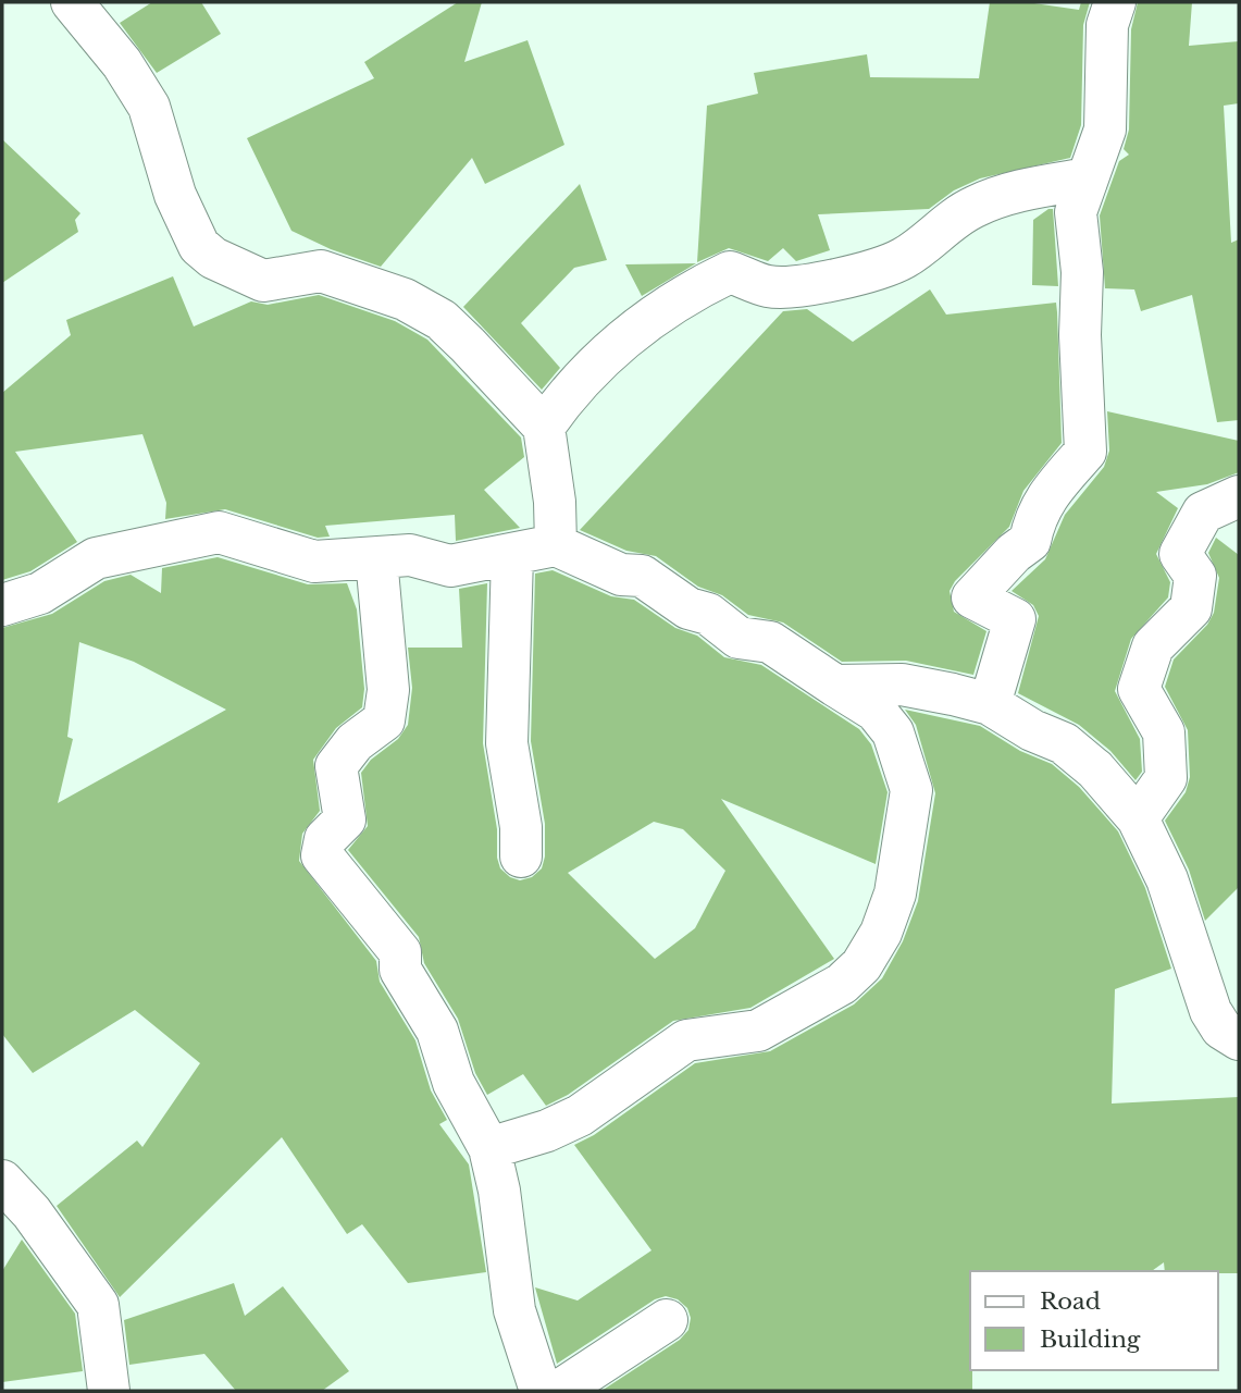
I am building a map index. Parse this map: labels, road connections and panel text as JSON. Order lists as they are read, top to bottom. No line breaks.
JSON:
{"legend":["Road","Building"]}
